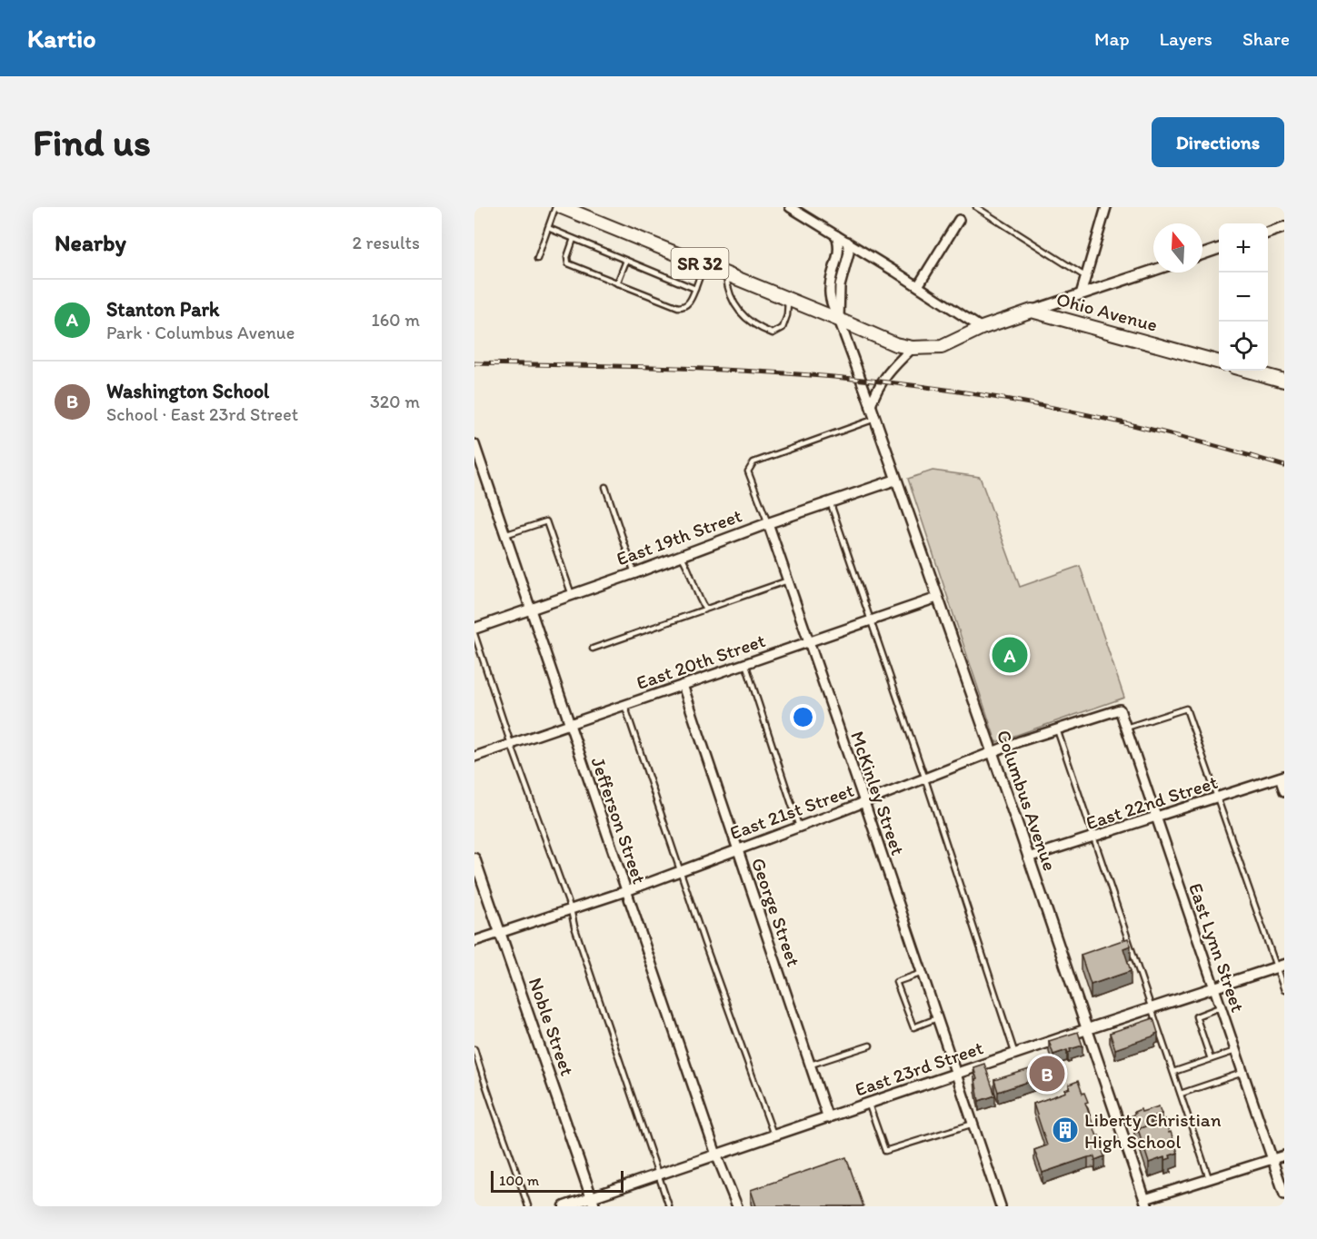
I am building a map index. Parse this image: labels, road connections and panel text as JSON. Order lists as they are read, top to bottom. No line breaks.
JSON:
{"streets":{"main road":["SR 32","Ohio Avenue"],"street":["East 19th Street","East 20th Street","McKinley Street","Columbus Avenue","East 22nd Street","East 21st Street","Jefferson Street","George Street","East Lynn Street","Noble Street","East 23rd Street"]},"crossings":[["SR 32","Ohio Avenue"],["SR 32","Columbus Avenue"],["East 19th Street","McKinley Street"],["East 19th Street","Columbus Avenue"],["East 19th Street","Jefferson Street"],["East 20th Street","McKinley Street"],["East 20th Street","Columbus Avenue"],["East 20th Street","Jefferson Street"],["East 20th Street","George Street"],["McKinley Street","East 21st Street"],["McKinley Street","East 23rd Street"],["Columbus Avenue","East 22nd Street"],["Columbus Avenue","East 21st Street"],["Columbus Avenue","East 23rd Street"],["East 22nd Street","East Lynn Street"],["East 21st Street","Jefferson Street"],["East 21st Street","George Street"],["East 21st Street","East Lynn Street"],["East 21st Street","Noble Street"],["Jefferson Street","East 23rd Street"],["George Street","East 23rd Street"],["East Lynn Street","East 23rd Street"],["Noble Street","East 23rd Street"]],"places":{"building":["Liberty Christian High School"]},"scale_bar":"100 m","north":"top","page":{"header":"Kartio","nav":["Map","Layers","Share"],"buttons":"Directions","title":"Find us","heading":["Nearby","2 results"],"map_buttons":["+","−"],"list":[{"mark":"A","name":"Stanton Park","note":"Park · Columbus Avenue","value":"160 m"},{"mark":"B","name":"Washington School","note":"School · East 23rd Street","value":"320 m"}],"pins":["A","B"],"scale":"100 m"}}
